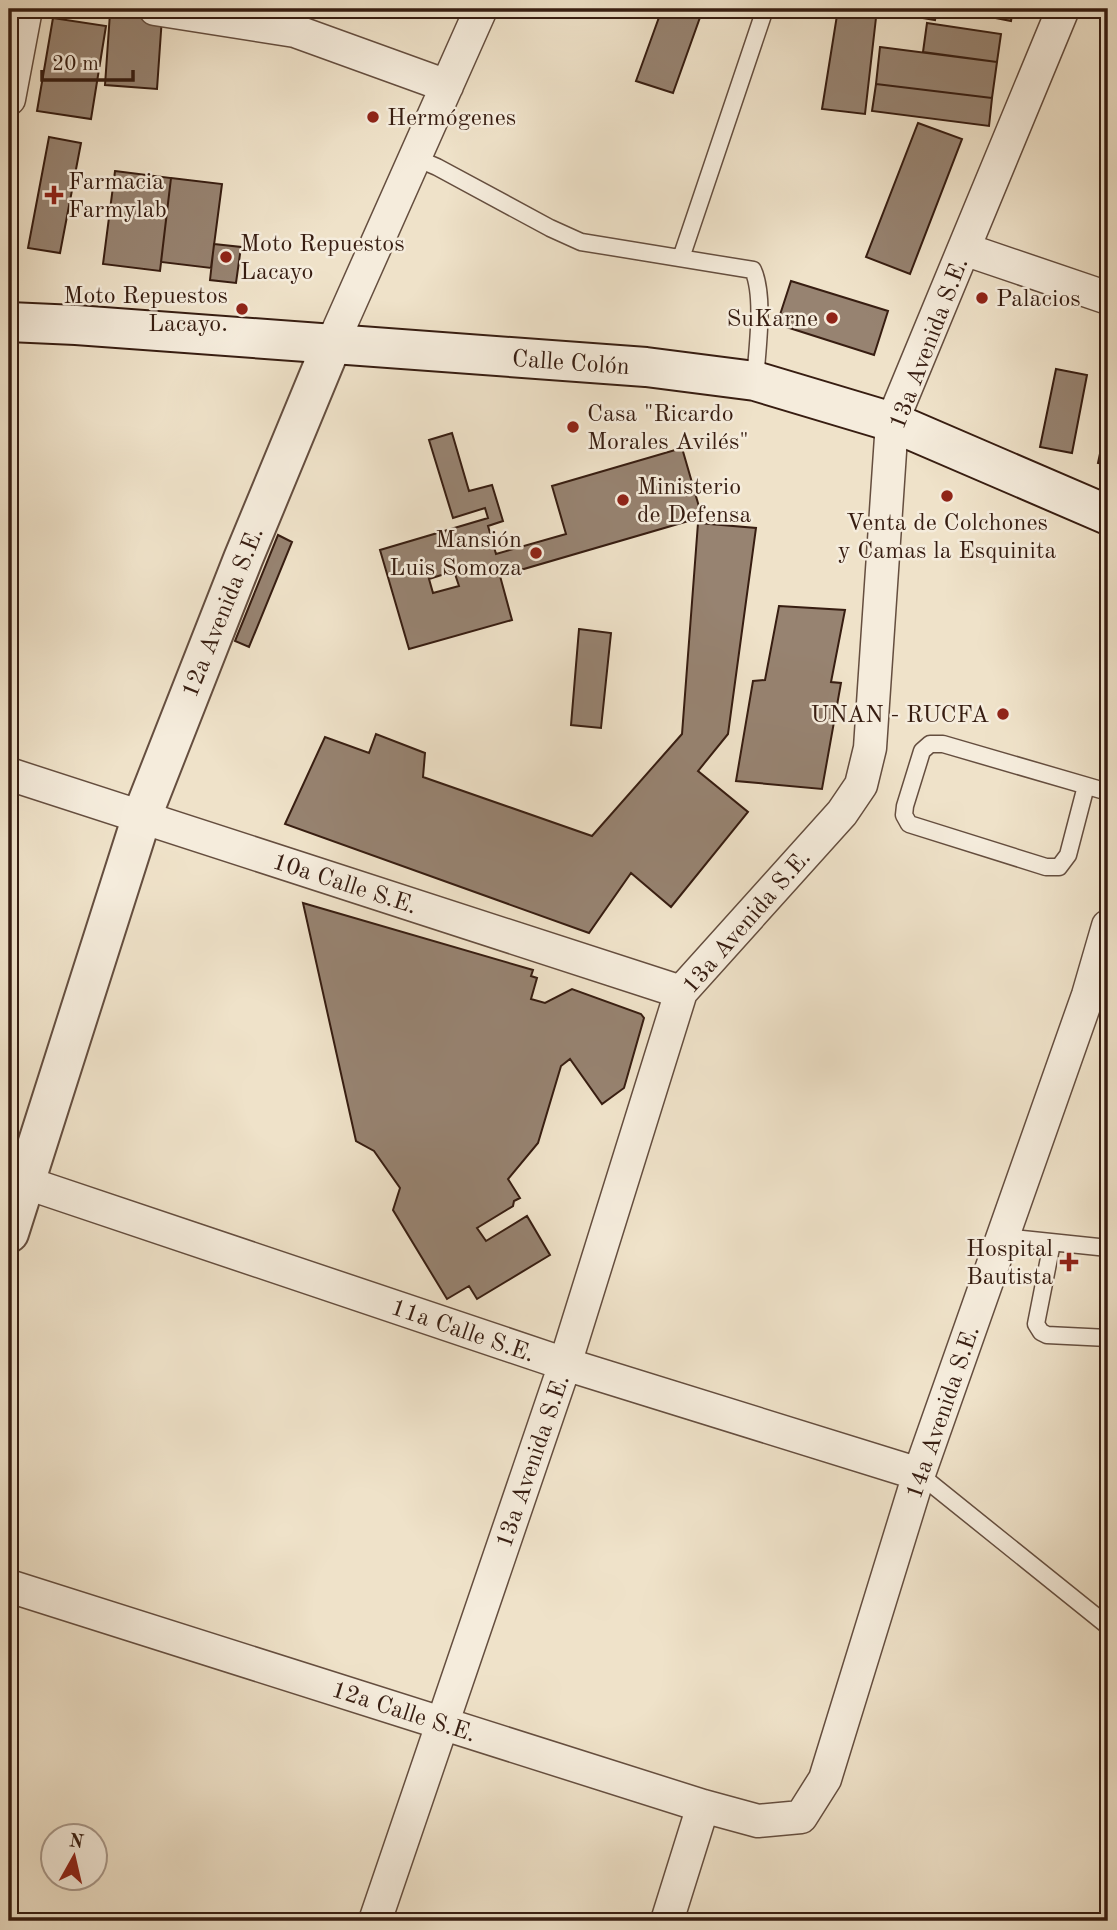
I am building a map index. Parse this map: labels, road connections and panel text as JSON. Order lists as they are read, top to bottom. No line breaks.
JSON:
{"streets":{"main road":["Calle Colón","12a Avenida S.E."],"street":["13a Avenida S.E.","10a Calle S.E.","11a Calle S.E.","14a Avenida S.E.","12a Calle S.E."]},"crossings":[["13a Avenida S.E.","Calle Colón"],["13a Avenida S.E.","10a Calle S.E."],["13a Avenida S.E.","11a Calle S.E."],["13a Avenida S.E.","12a Calle S.E."],["Calle Colón","12a Avenida S.E."],["12a Avenida S.E.","10a Calle S.E."],["12a Avenida S.E.","11a Calle S.E."],["11a Calle S.E.","14a Avenida S.E."],["14a Avenida S.E.","12a Calle S.E."]],"places":{"other":["Hermógenes","Moto Repuestos Lacayo","Palacios","Moto Repuestos Lacayo.","SuKarne","Casa \"Ricardo Morales Avilés\"","Venta de Colchones y Camas la Esquinita","Ministerio de Defensa","Mansión Luis Somoza","UNAN - RUCFA"],"health":["Farmacia Farmylab","Hospital Bautista"]},"scale_bar":"20 m","north":"top"}
